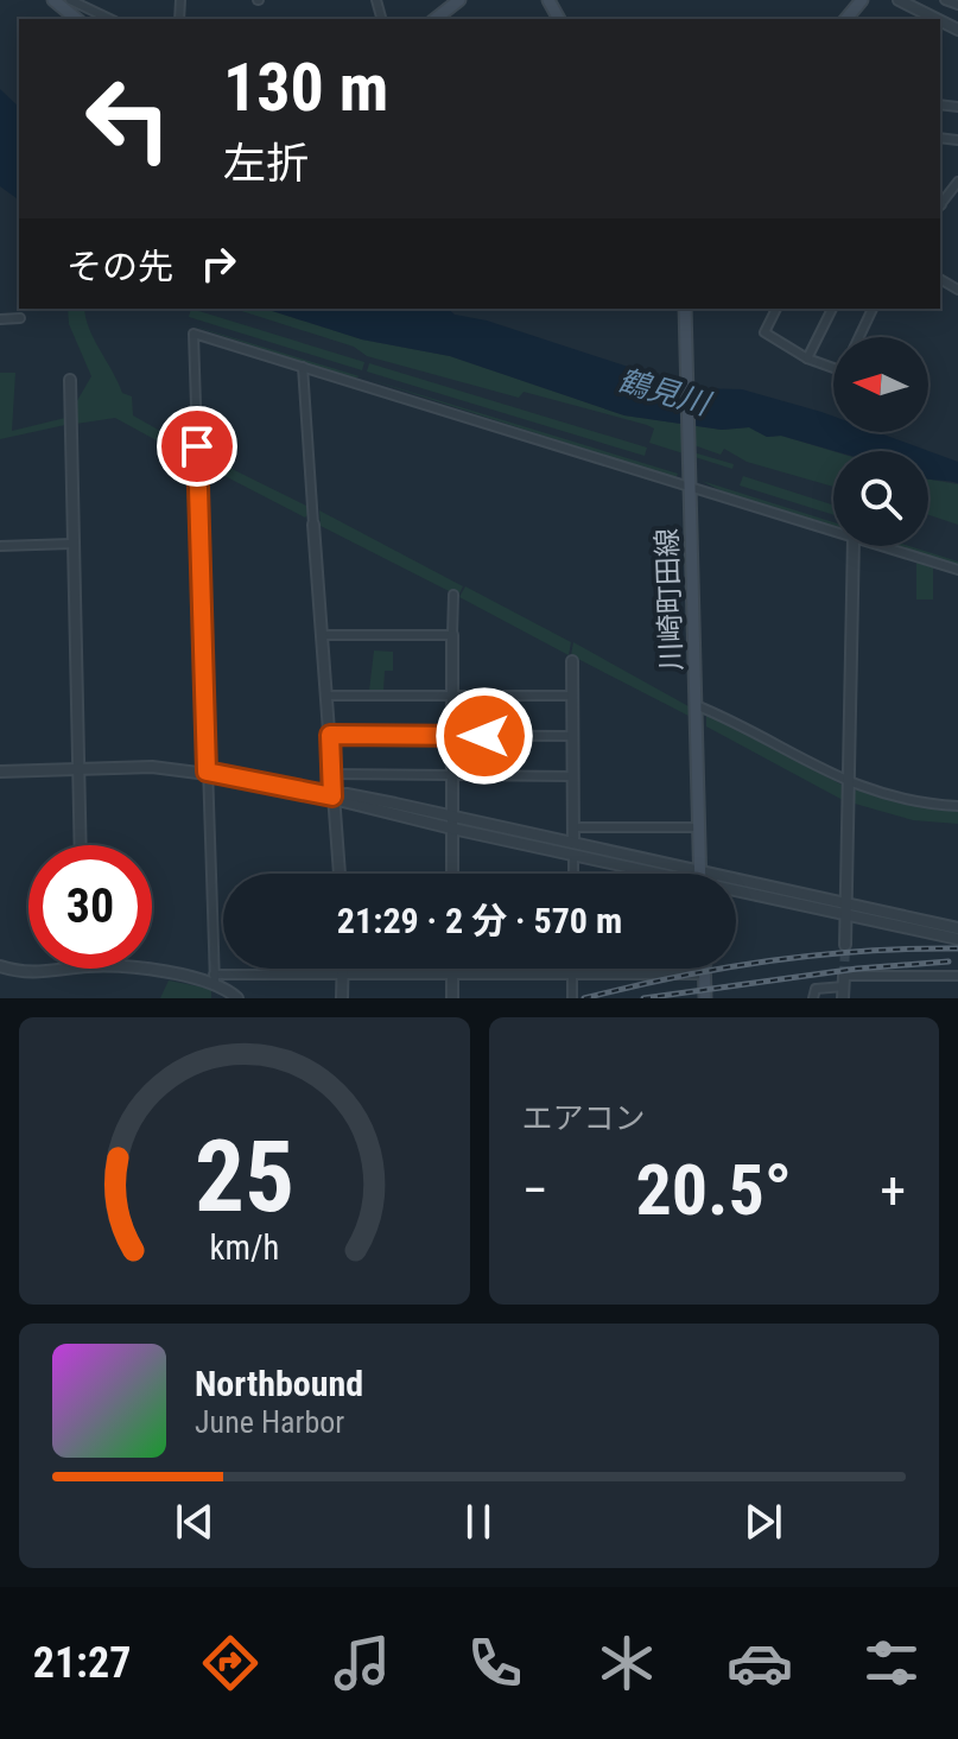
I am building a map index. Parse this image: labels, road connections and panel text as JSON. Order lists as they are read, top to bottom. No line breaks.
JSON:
{"streets":{"main road":["川崎町田線"]},"water":["鶴見川"],"north":"left","page":{"turn":["130 m","左折"],"then":"その先","limit":"30","trip":"21:29 · 2 分 · 570 m","tile":"エアコン","heat":["−","20.5°","+"],"song":["Northbound","June Harbor"],"tabs":"21:27","gauge":["25","km/h"]}}
